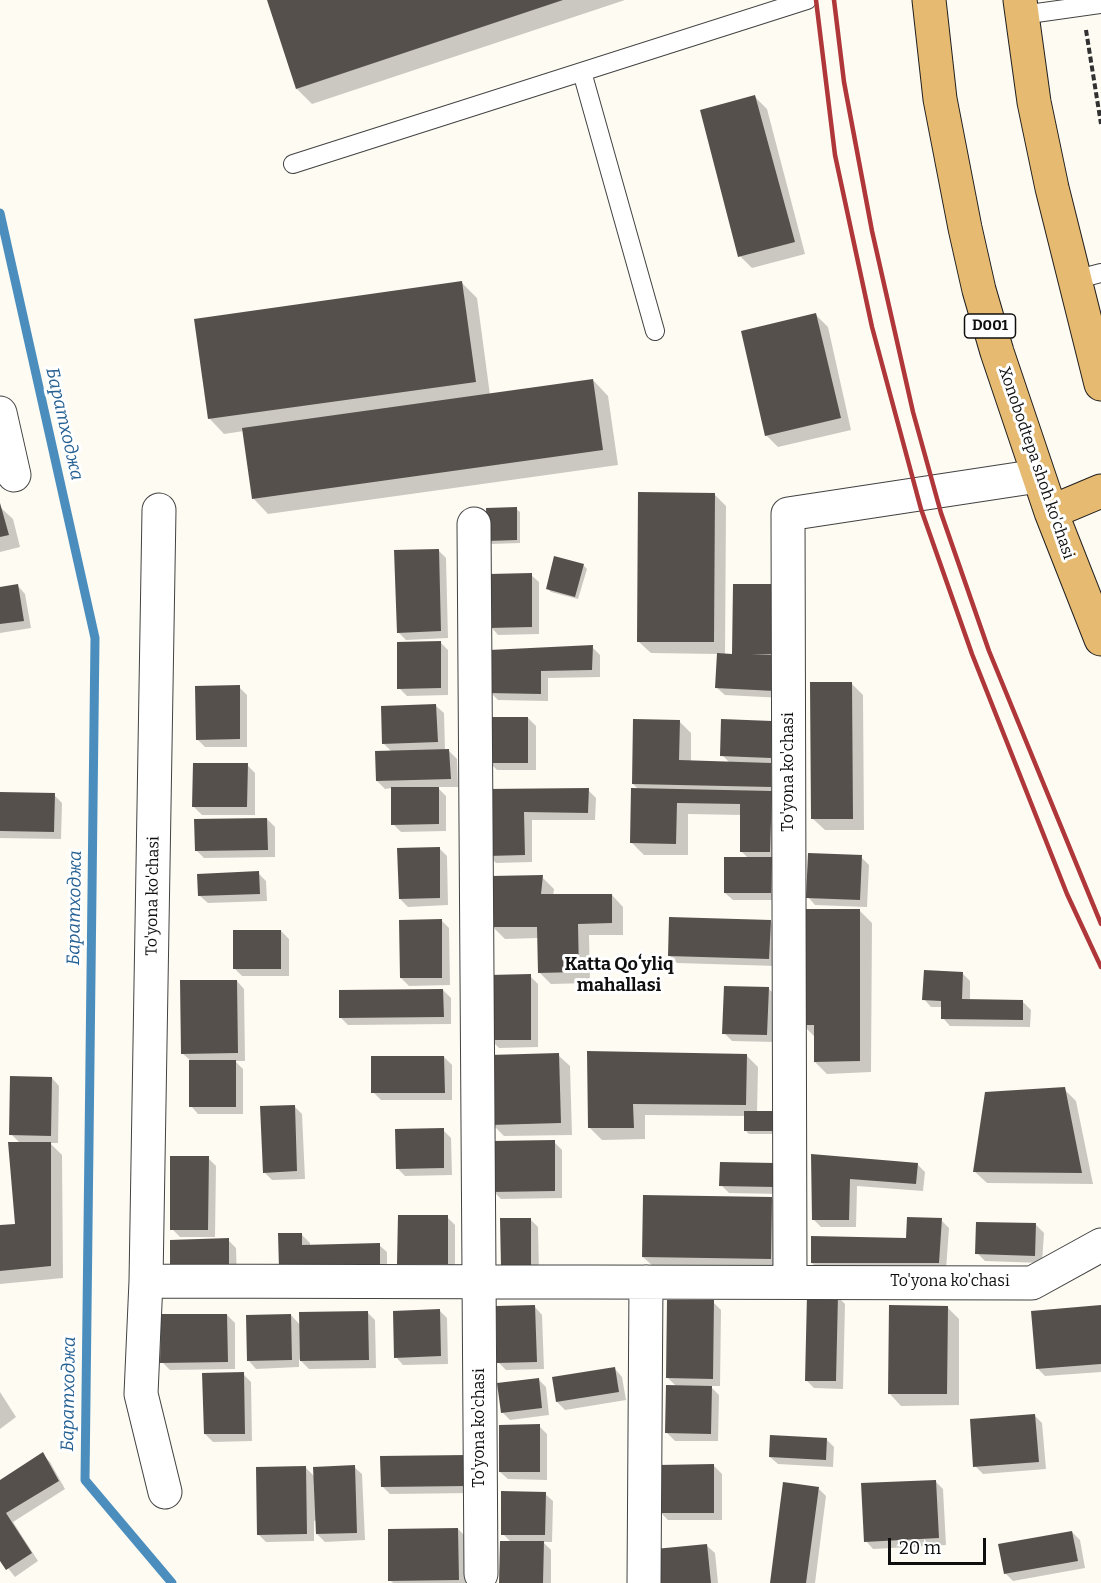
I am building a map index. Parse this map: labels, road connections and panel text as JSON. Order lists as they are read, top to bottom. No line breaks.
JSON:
{"streets":{"highway":["D001","Xonobodtepa shoh ko'chasi"],"street":["To'yona ko'chasi"]},"crossings":[["Xonobodtepa shoh ko'chasi","To'yona ko'chasi"]],"districts":["Katta Qoʻyliq mahallasi"],"water":["Баратходжа"],"scale_bar":"20 m"}
